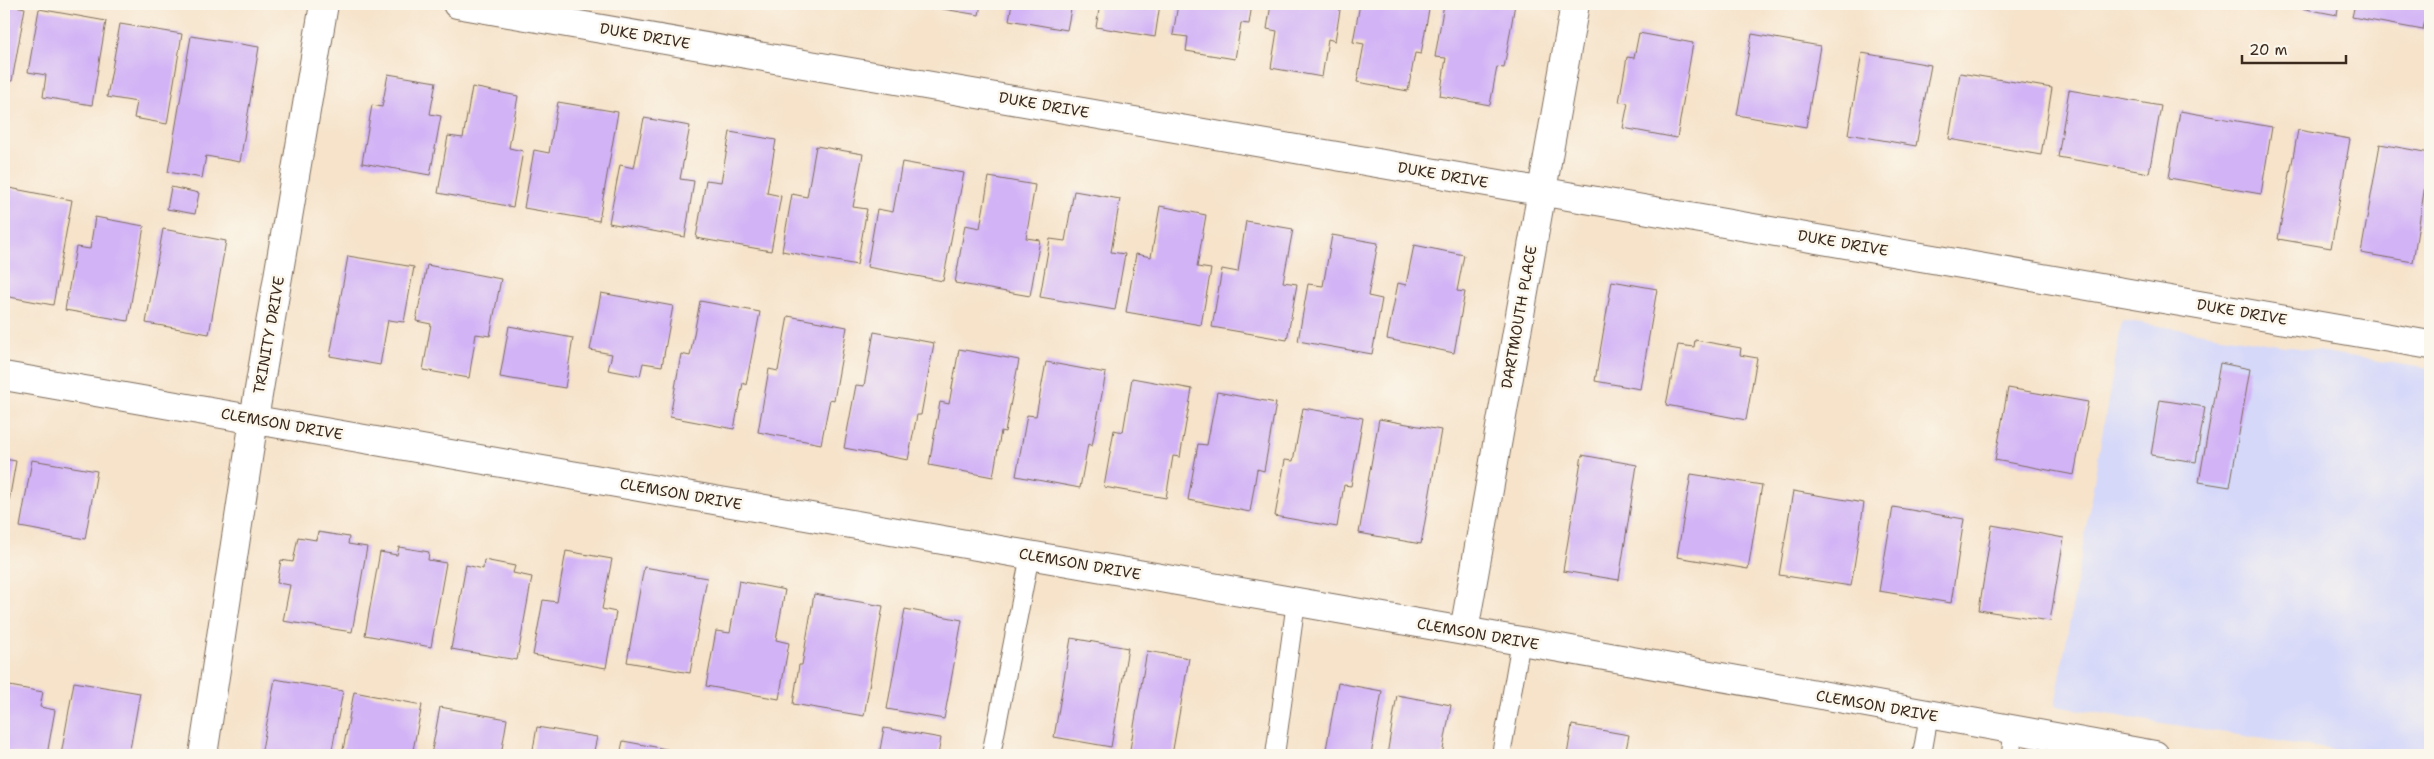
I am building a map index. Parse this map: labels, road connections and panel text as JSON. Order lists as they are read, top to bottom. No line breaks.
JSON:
{"streets":{"street":["DUKE DRIVE","DARTMOUTH PLACE","TRINITY DRIVE","CLEMSON DRIVE"]},"crossings":[["DUKE DRIVE","DARTMOUTH PLACE"],["DARTMOUTH PLACE","CLEMSON DRIVE"],["TRINITY DRIVE","CLEMSON DRIVE"]],"scale_bar":"20 m"}
